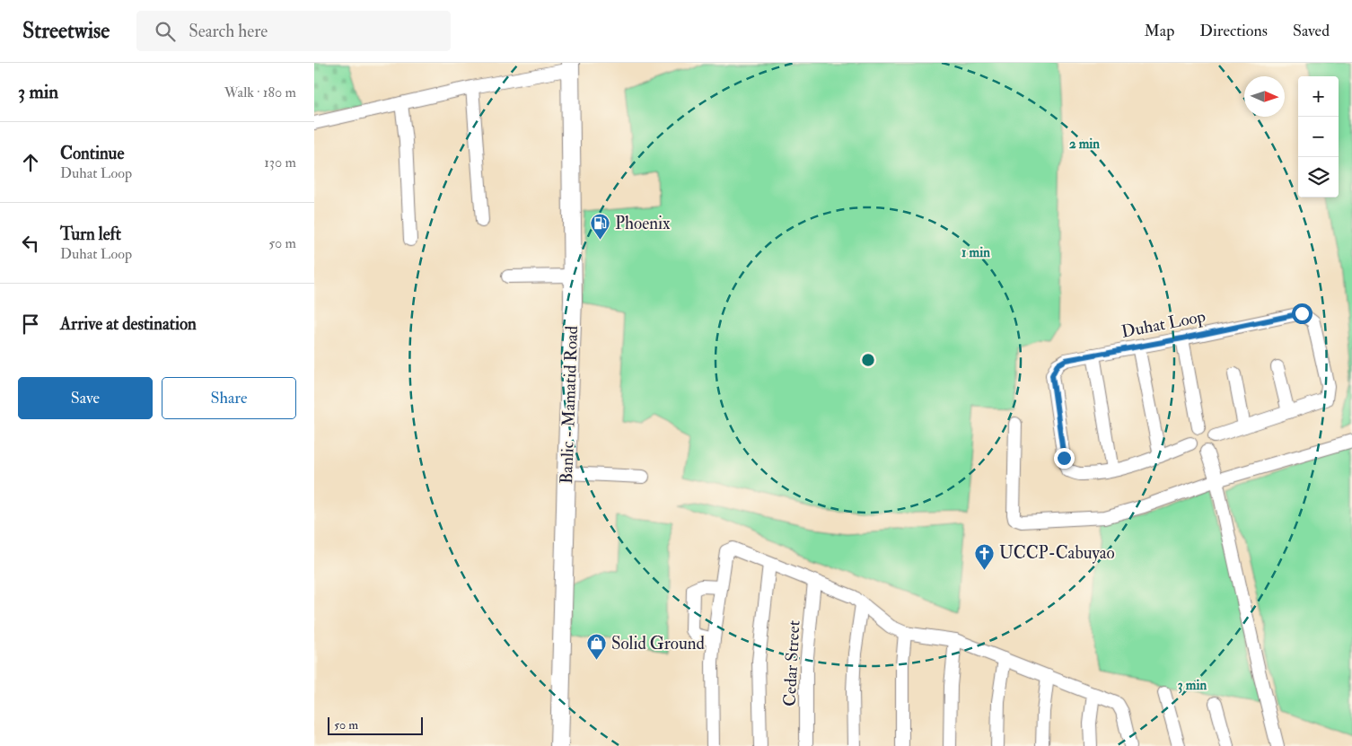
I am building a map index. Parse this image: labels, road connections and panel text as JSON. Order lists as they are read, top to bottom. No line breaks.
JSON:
{"streets":{"main road":["Banlic - Mamatid Road"],"street":["Duhat Loop","Cedar Street"]},"places":{"fuel station":["Phoenix"],"church":["UCCP-Cabuyao"],"shop":["Solid Ground"]},"scale_bar":"50 m","north":"right","page":{"header":"Streetwise","search":"Search here","nav":["Map","Directions","Saved"],"heading":["3 min","Walk · 180 m"],"map_buttons":["+","−"],"list":[["Continue","Duhat Loop","130 m"],["Turn left","Duhat Loop","50 m"],"Arrive at destination"],"buttons":["Save","Share"],"scale":"50 m"},"rings":["2 min","1 min","3 min"]}
